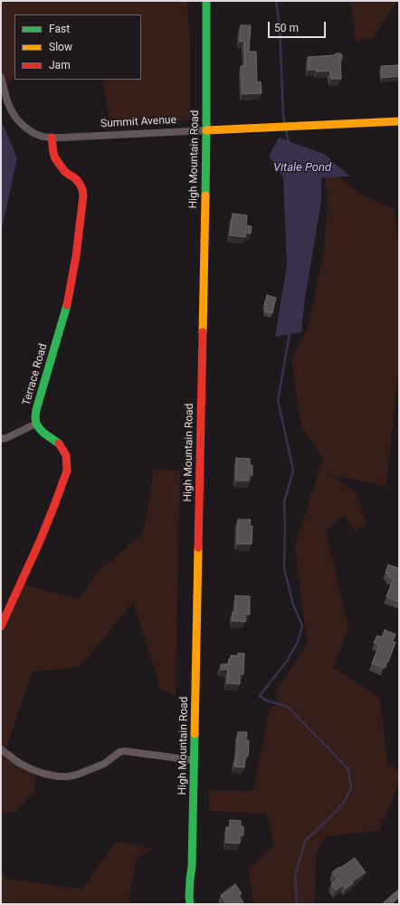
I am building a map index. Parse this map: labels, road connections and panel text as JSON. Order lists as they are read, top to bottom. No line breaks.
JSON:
{"streets":{"main road":["Summit Avenue","High Mountain Road","Terrace Road"]},"crossings":[["Summit Avenue","High Mountain Road"],["Summit Avenue","Terrace Road"]],"water":["Vitale Pond"],"legend":["Fast","Slow","Jam"],"scale_bar":"50 m"}
